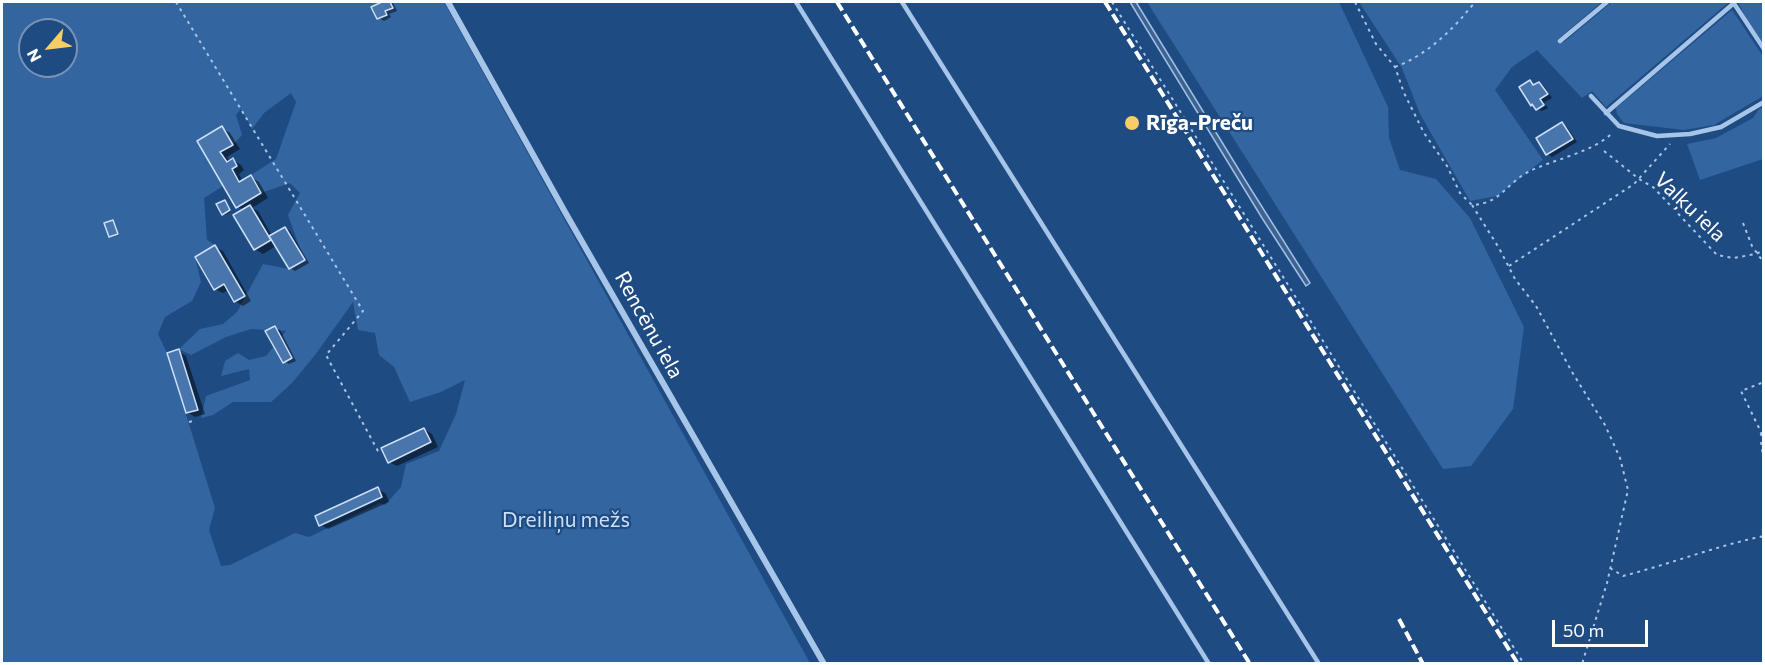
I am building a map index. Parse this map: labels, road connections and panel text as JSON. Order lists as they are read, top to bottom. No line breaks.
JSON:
{"streets":{"street":["Rencēnu iela"],"path":["Valķu iela"]},"parks":["Dreiliņu mežs"],"places":["Rīga-Preču"],"scale_bar":"50 m","north":"bottom left"}
